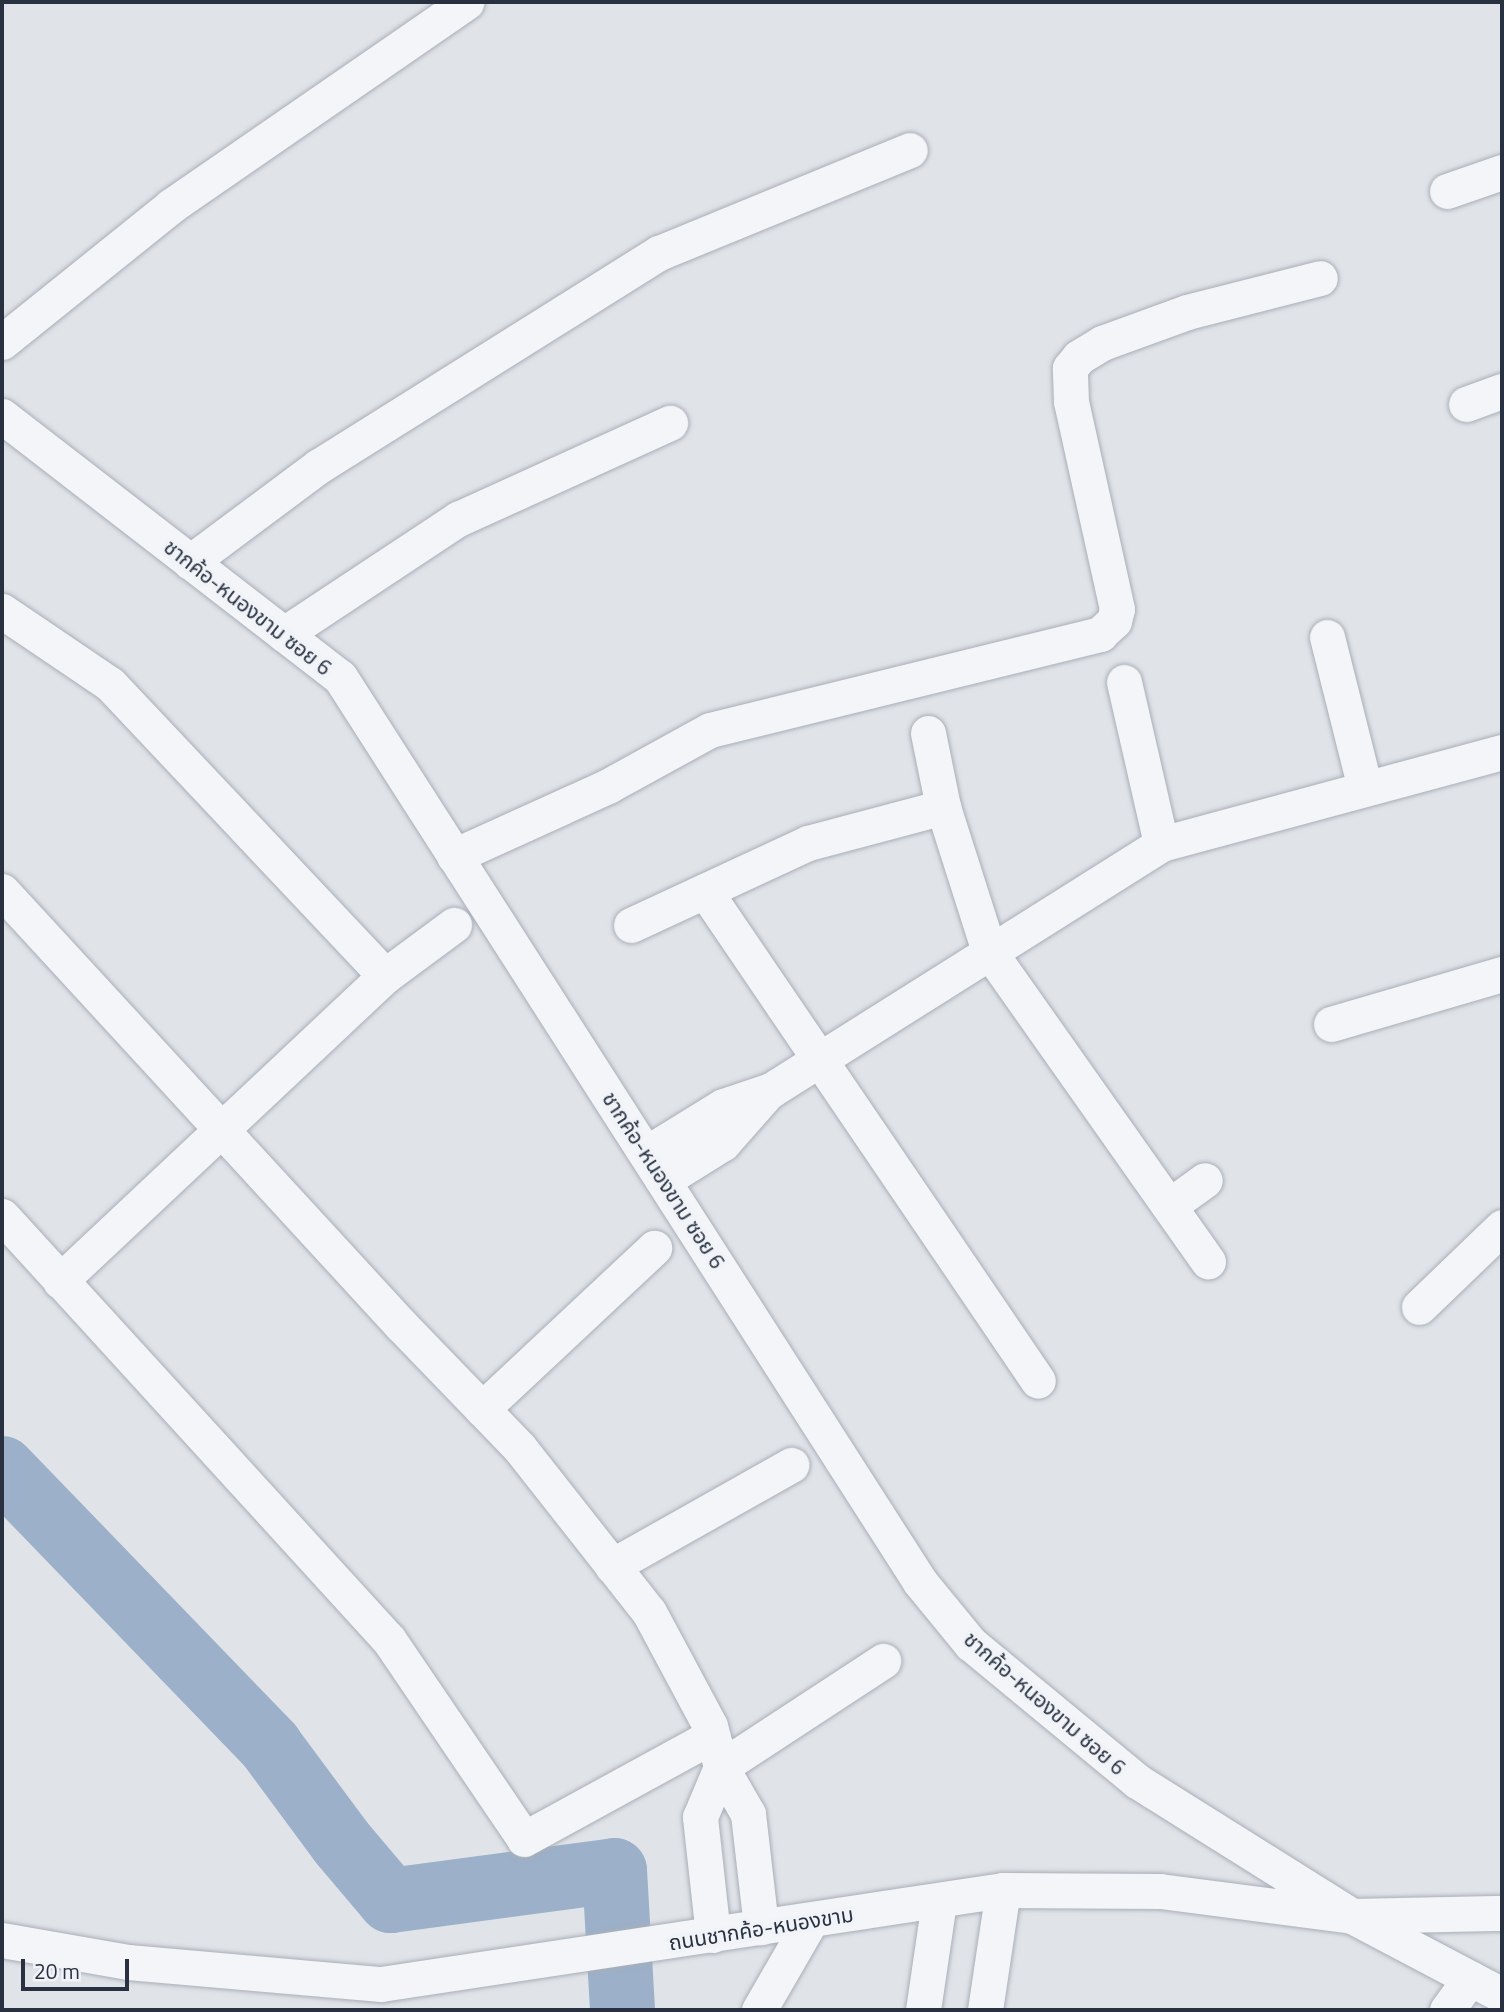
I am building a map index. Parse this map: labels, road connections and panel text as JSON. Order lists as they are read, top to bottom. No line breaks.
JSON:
{"streets":{"street":["ชากค้อ-หนองขาม ซอย 6","ถนนชากค้อ-หนองขาม"]},"crossings":[["ชากค้อ-หนองขาม ซอย 6","ถนนชากค้อ-หนองขาม"]],"scale_bar":"20 m"}
